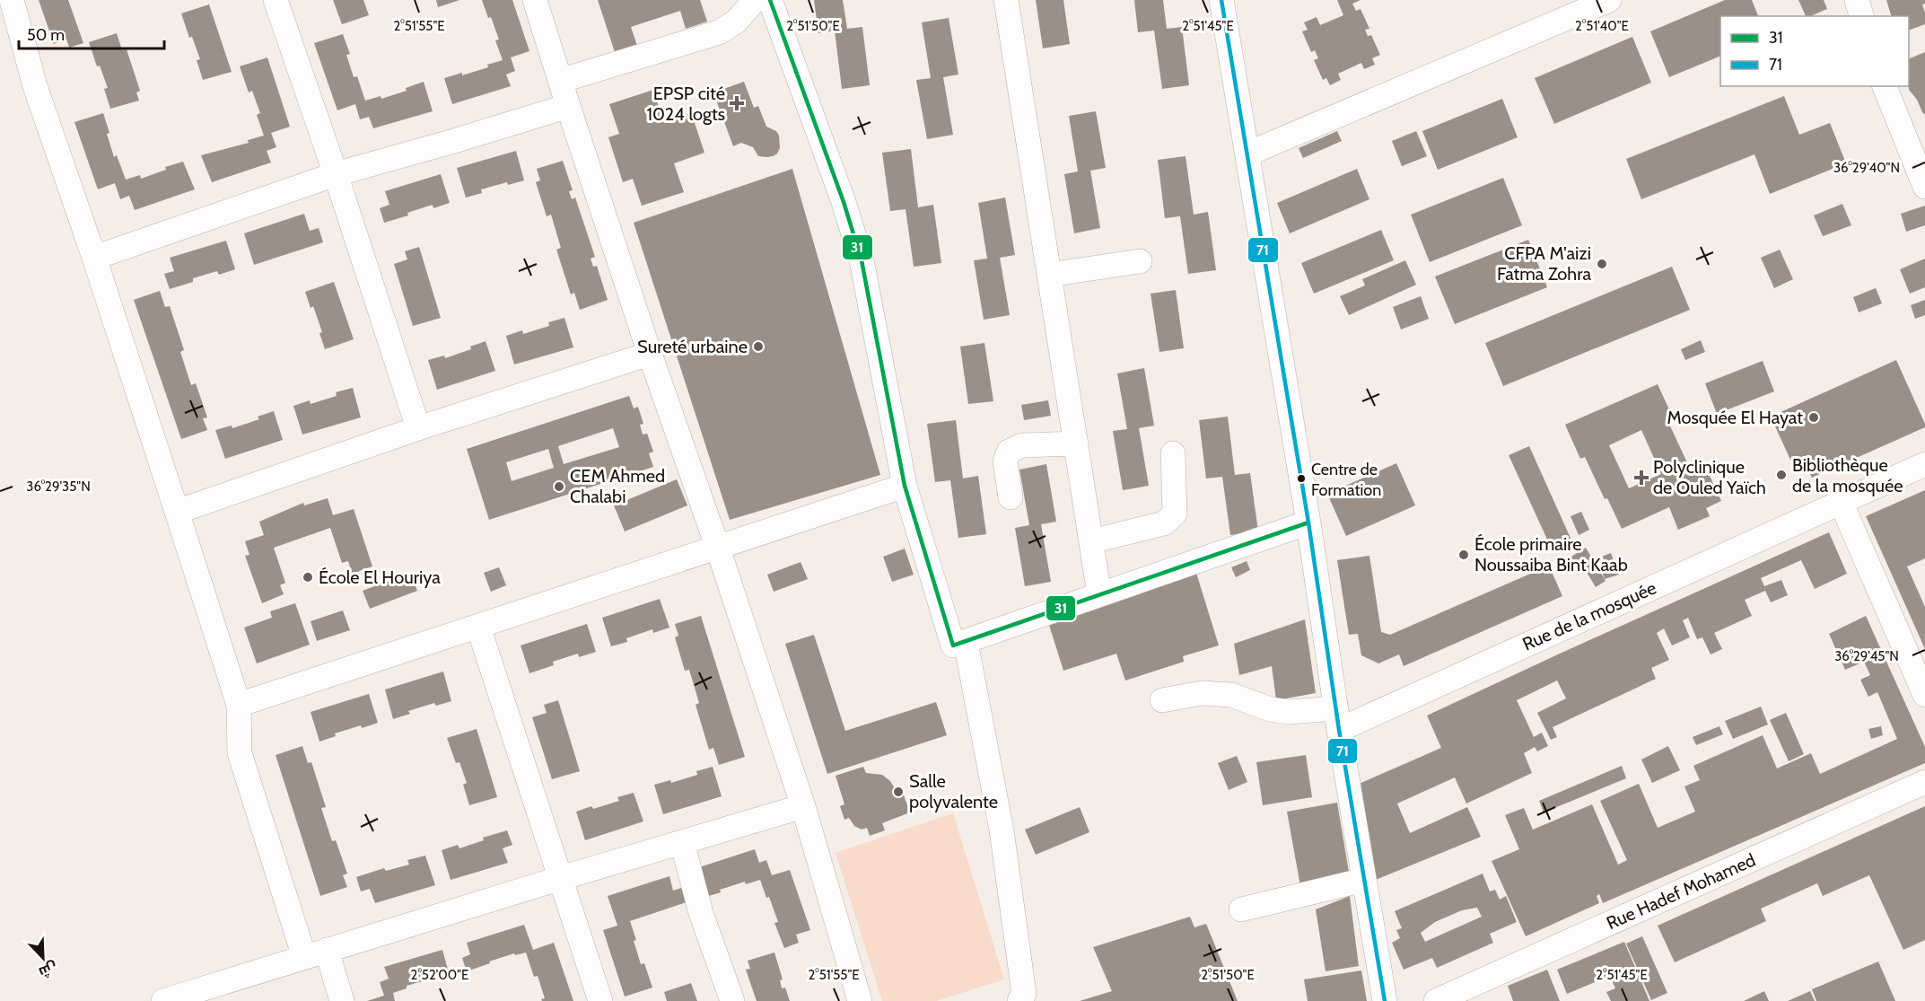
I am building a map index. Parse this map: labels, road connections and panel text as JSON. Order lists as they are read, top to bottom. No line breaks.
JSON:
{"streets":{"street":["Rue de la mosquée","Rue Hadef Mohamed"]},"places":{"health":["EPSP cité 1024 logts","Polyclinique de Ouled Yaïch"],"other":["CFPA M'aizi Fatma Zohra","Sureté urbaine","Mosquée El Hayat","Bibliothèque de la mosquée","Centre de Formation","CEM Ahmed Chalabi","École primaire Noussaiba Bint Kaab","École El Houriya","Salle polyvalente"]},"lines":["transit line 31","transit line 71"],"legend":["31","71"],"scale_bar":"50 m","north":"bottom right","coordinates":["2°51'55\"E","2°51'50\"E","2°51'45\"E","2°51'40\"E","36°29'40\"N","36°29'35\"N","36°29'45\"N","2°52'00\"E"]}
